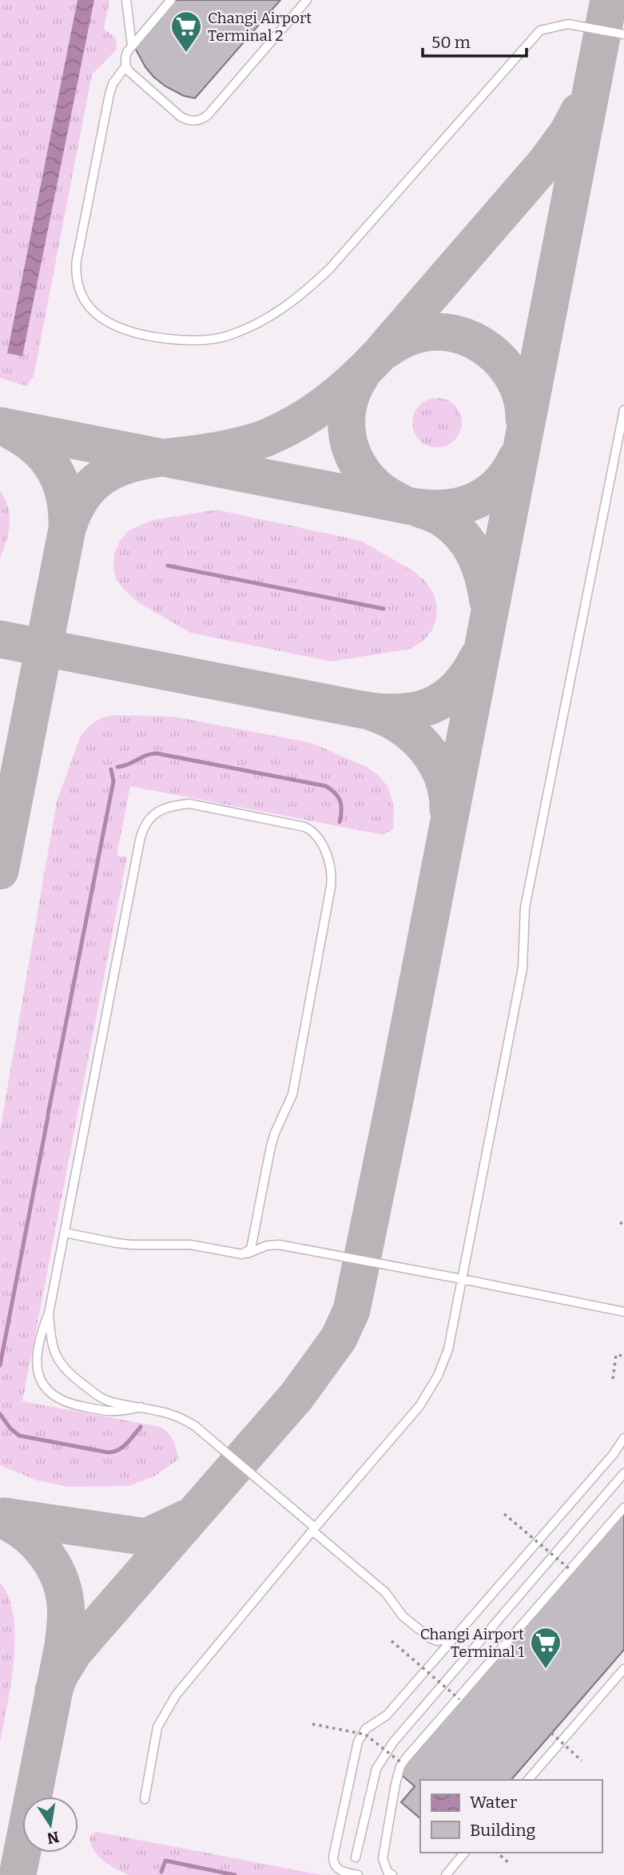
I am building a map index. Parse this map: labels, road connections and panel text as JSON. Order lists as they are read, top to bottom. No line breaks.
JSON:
{"places":{"supermarket":["Changi Airport Terminal 2","Changi Airport Terminal 1"]},"legend":["Water","Building"],"scale_bar":"50 m","north":"bottom"}
